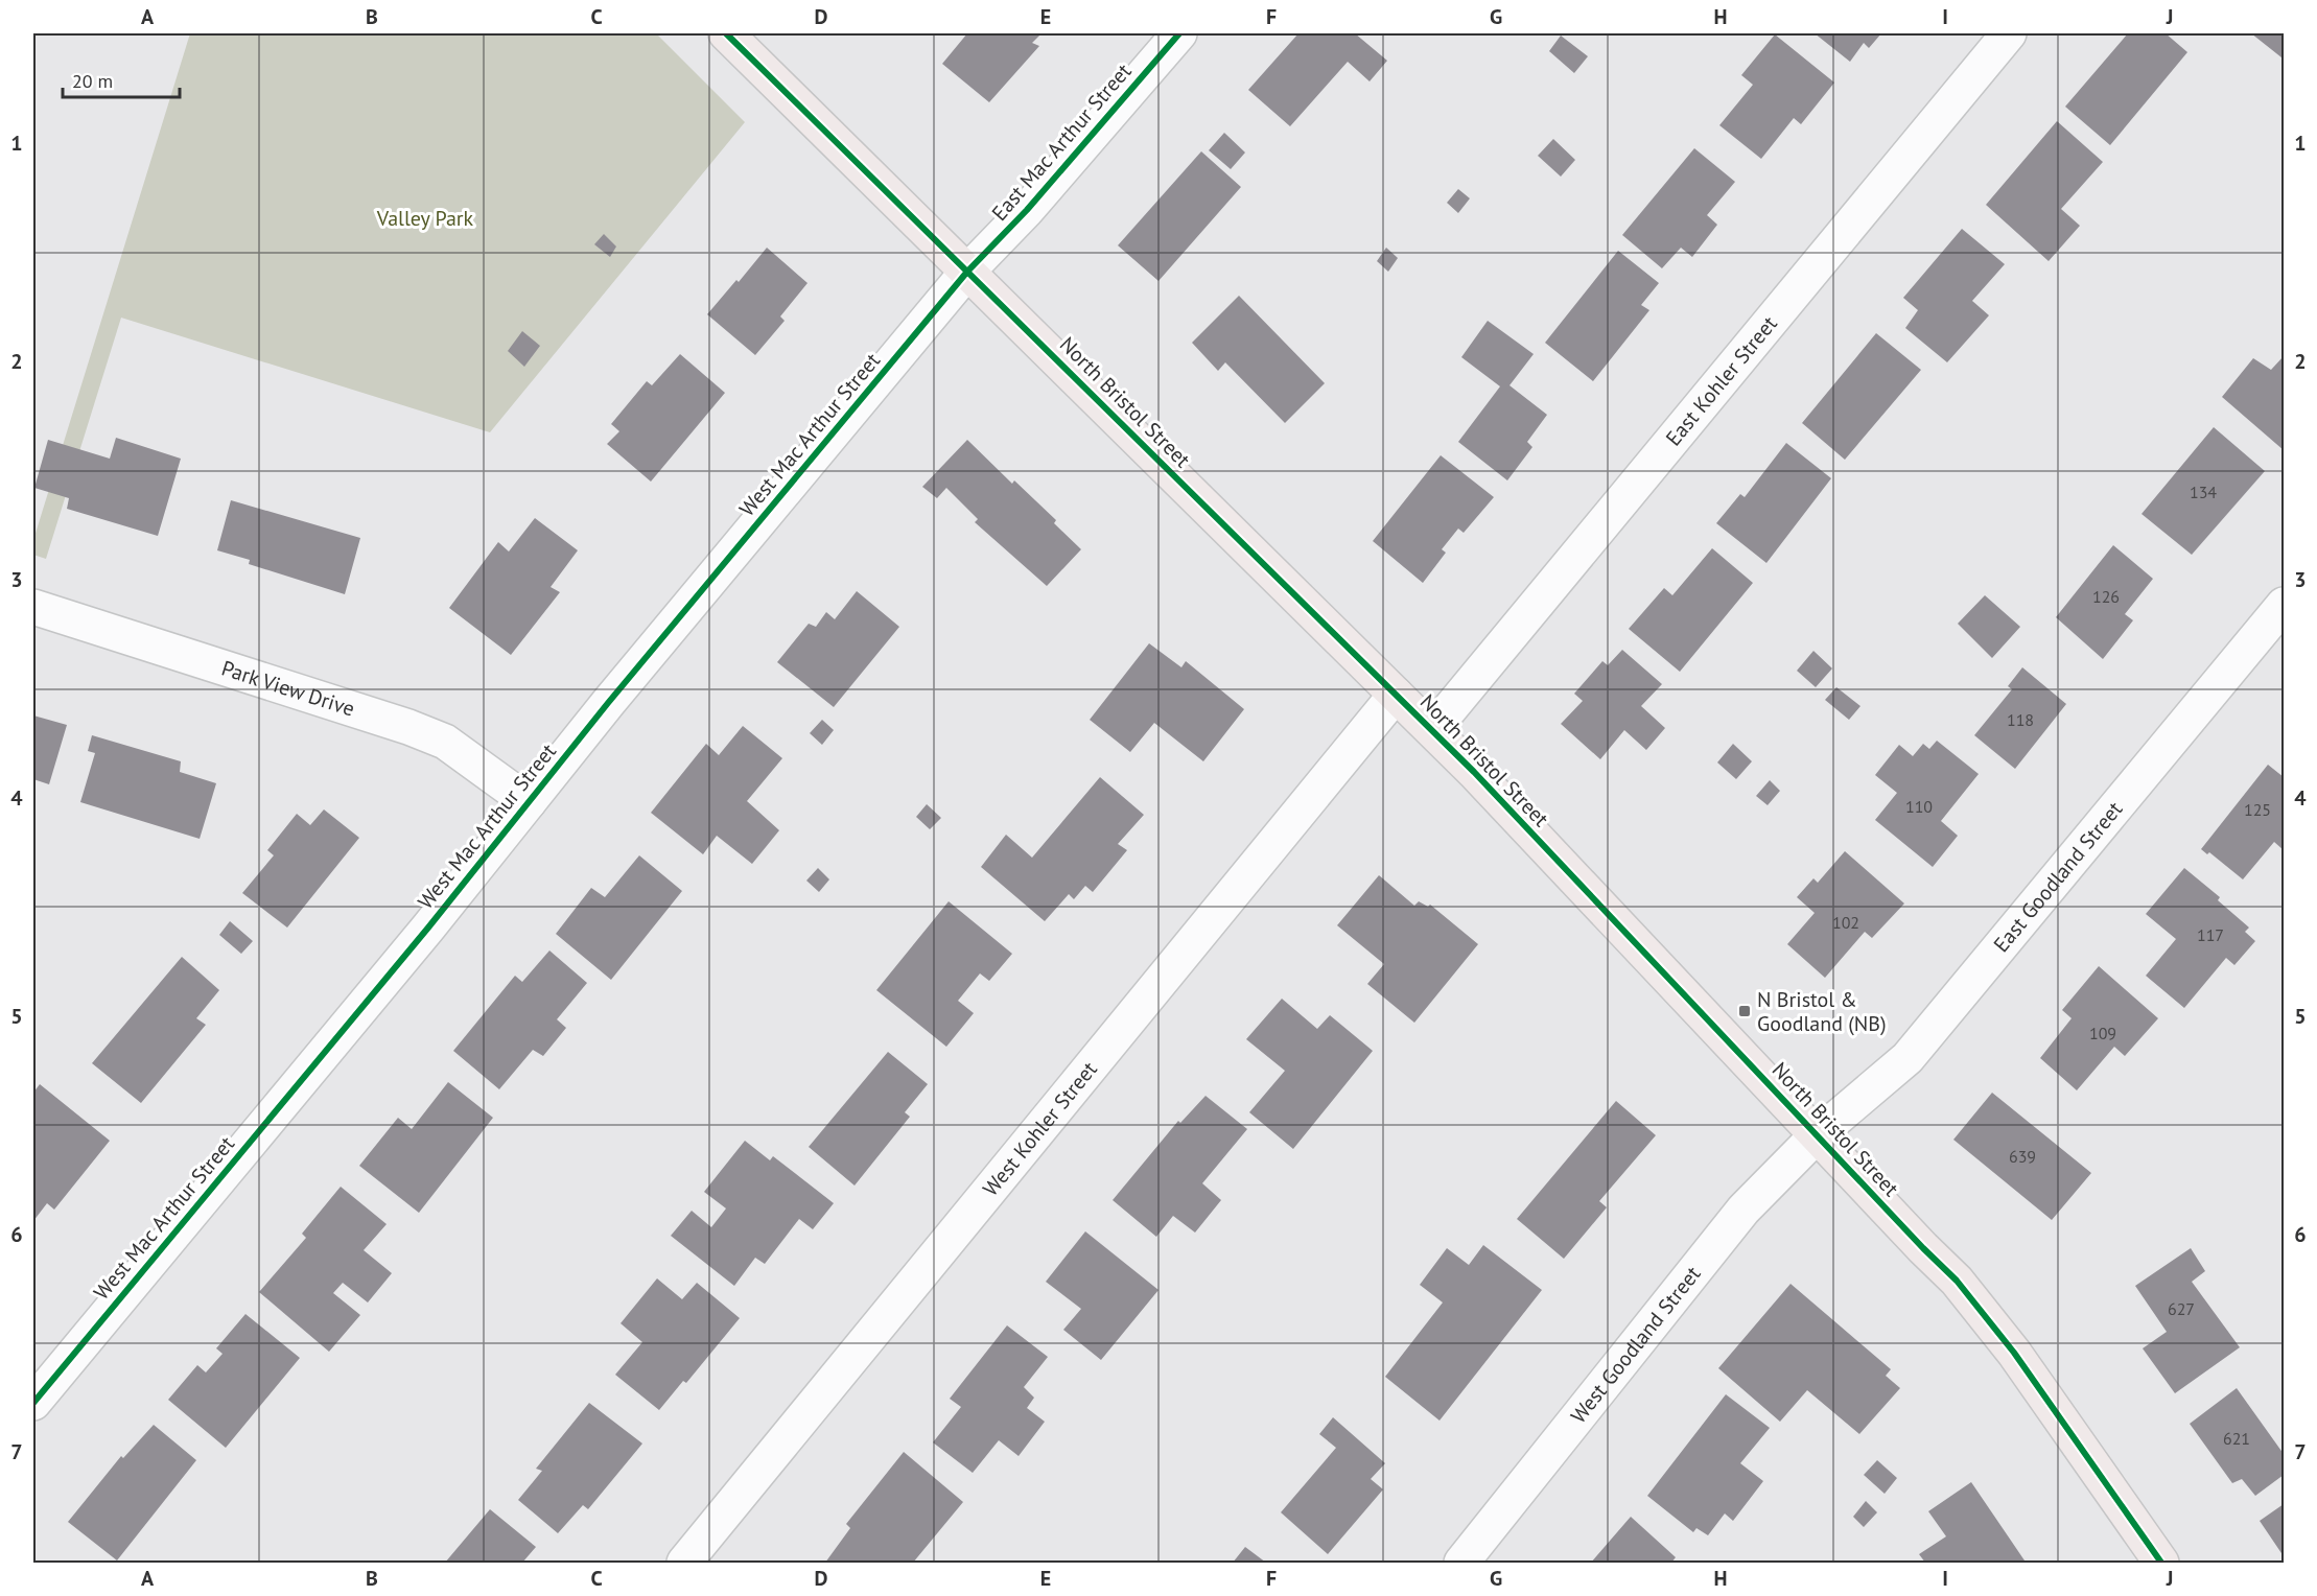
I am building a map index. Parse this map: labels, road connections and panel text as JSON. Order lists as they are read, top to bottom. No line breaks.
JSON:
{"streets":{"main road":["North Bristol Street"],"street":["East Mac Arthur Street","East Kohler Street","West Mac Arthur Street","Park View Drive","East Goodland Street","West Kohler Street","West Goodland Street"]},"crossings":[["East Mac Arthur Street","North Bristol Street"],["East Mac Arthur Street","West Mac Arthur Street"],["East Kohler Street","North Bristol Street"],["North Bristol Street","West Mac Arthur Street"],["North Bristol Street","East Goodland Street"],["North Bristol Street","West Kohler Street"],["North Bristol Street","West Goodland Street"],["West Mac Arthur Street","Park View Drive"],["East Goodland Street","West Goodland Street"]],"parks":["Valley Park"],"places":{"transit":["N Bristol & Goodland (NB)"]},"house_numbers":["134","126","118","110","125","102","117","109","639","627","621"],"scale_bar":"20 m","grid":{"columns":["A","B","C","D","E","F","G","H","I","J"],"rows":["1","2","3","4","5","6","7"]}}
